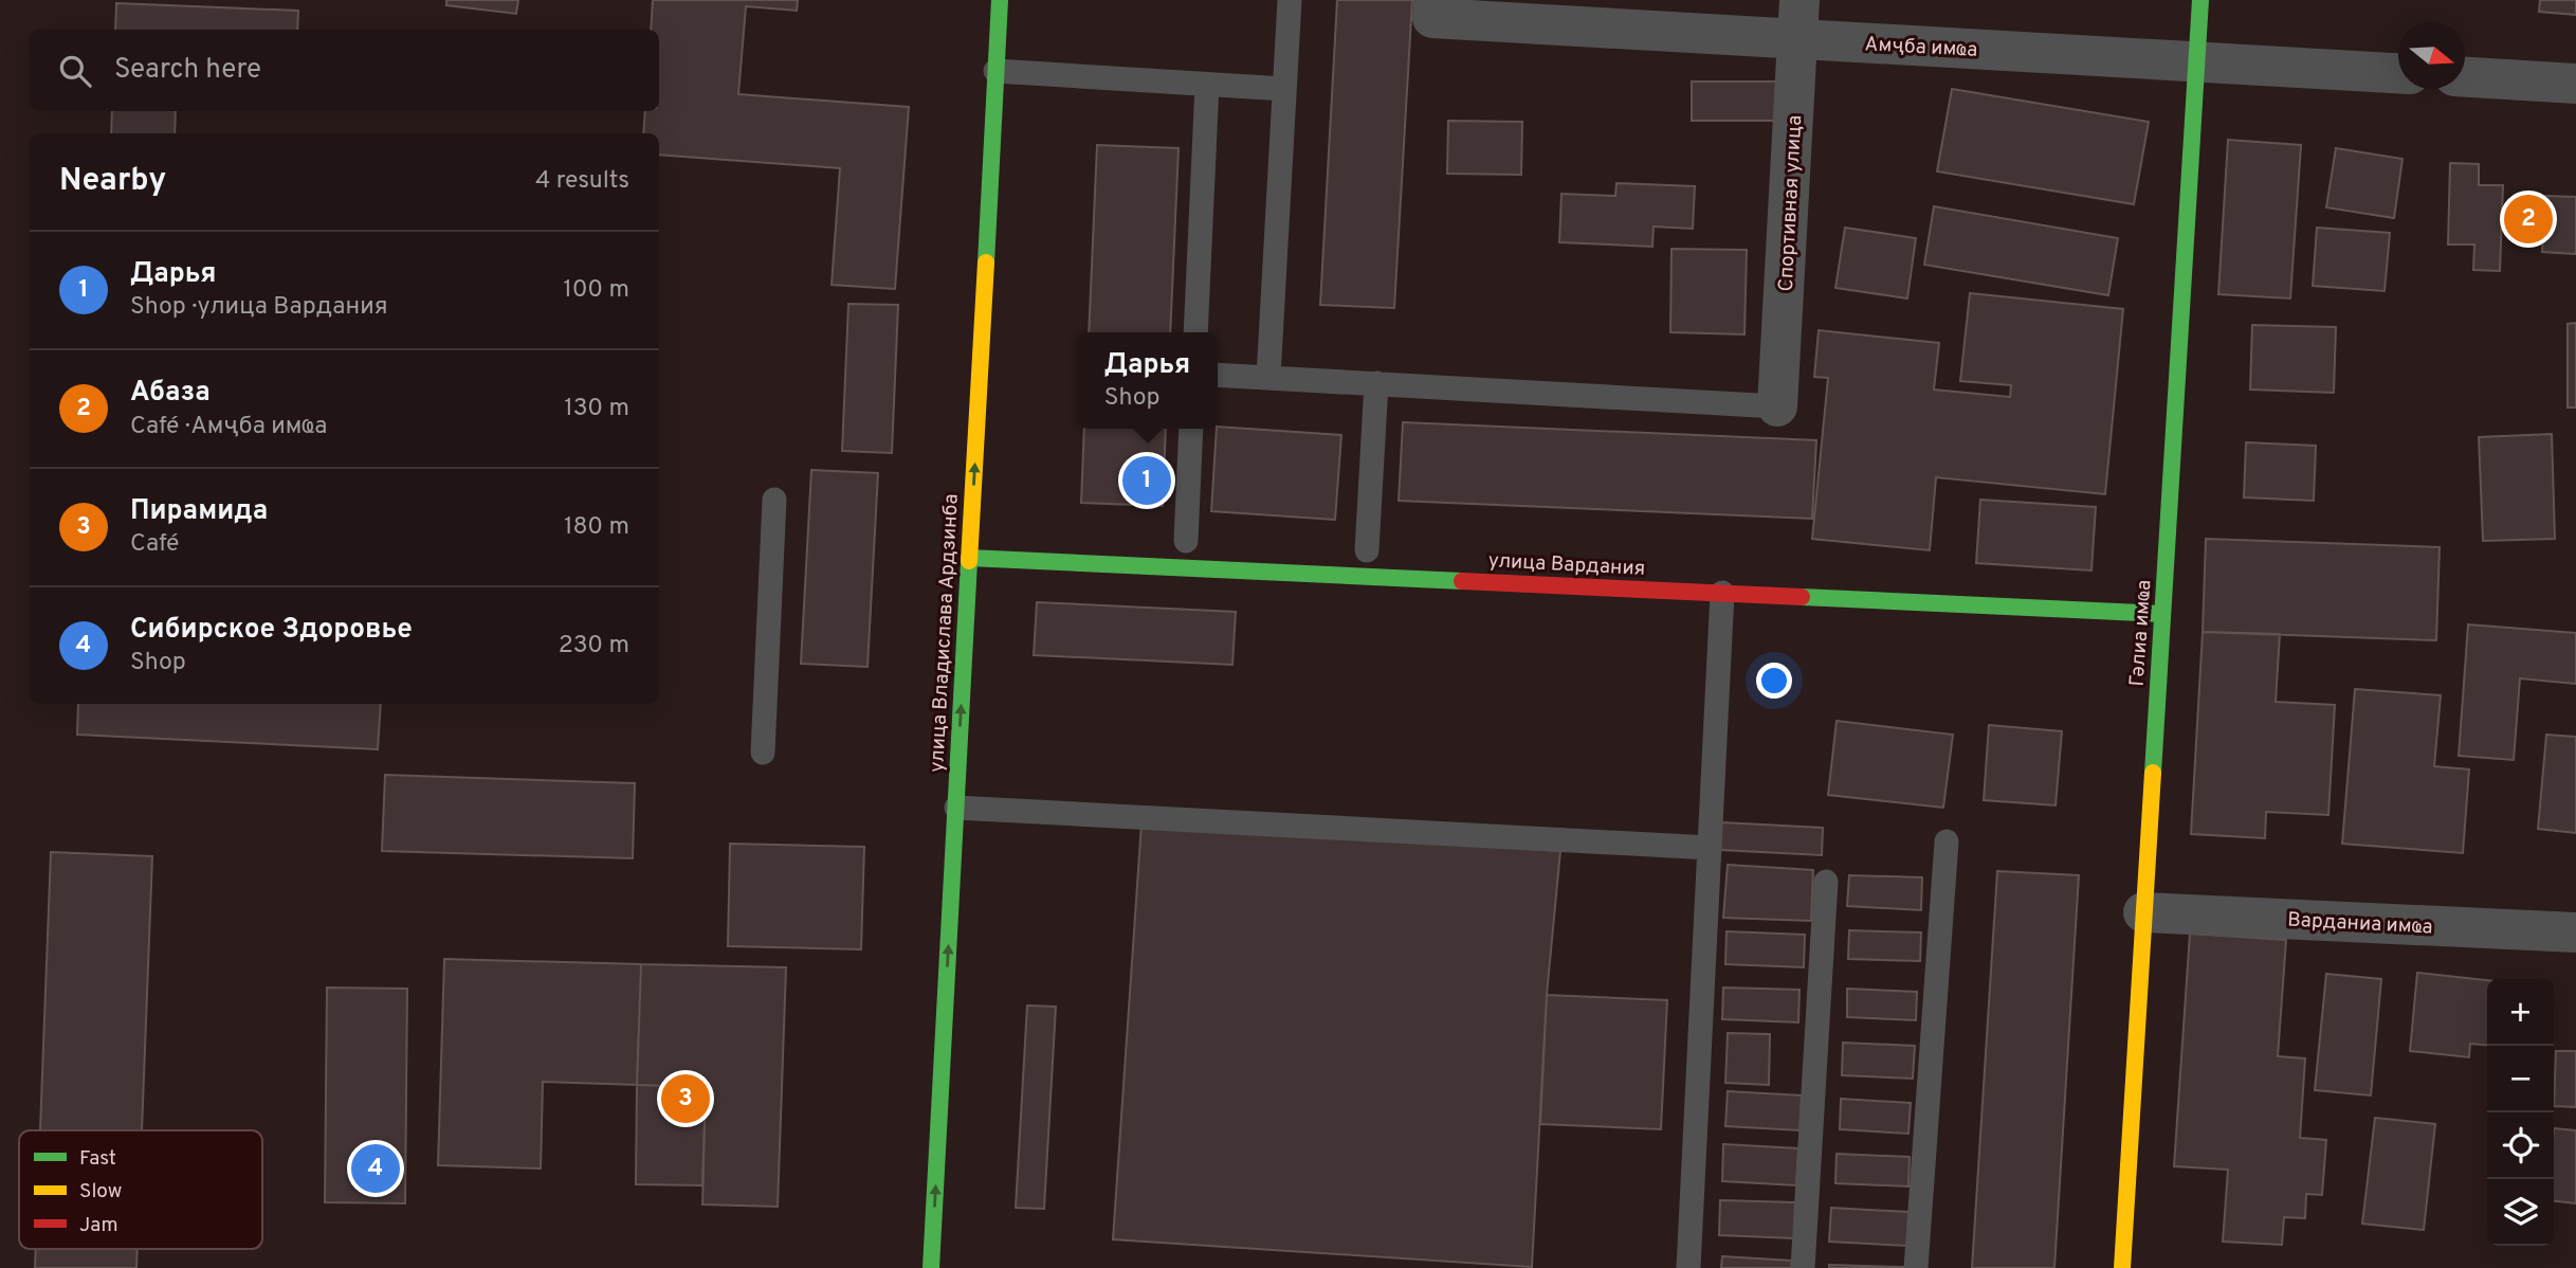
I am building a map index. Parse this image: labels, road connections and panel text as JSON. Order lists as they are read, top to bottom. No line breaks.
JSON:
{"streets":{"street":["Амҷба имҩа","Спортивная улица","улица Вардания","улица Владислава Ардзинба","Гәлиа имҩа","Варданиа имҩа"]},"crossings":[["Амҷба имҩа","Спортивная улица"],["Амҷба имҩа","Гәлиа имҩа"],["улица Вардания","улица Владислава Ардзинба"],["улица Вардания","Гәлиа имҩа"],["Гәлиа имҩа","Варданиа имҩа"]],"one_way":["улица Владислава Ардзинба"],"legend":["Fast","Slow","Jam"],"north":"right","page":{"search":"Search here","heading":["Nearby","4 results"],"pins":["2","1","3","4"],"list":[{"mark":"1","name":"Дарья","note":"Shop · улица Вардания","value":"100 m"},{"mark":"2","name":"Абаза","note":"Café · Амҷба имҩа","value":"130 m"},{"mark":"3","name":"Пирамида","note":"Café","value":"180 m"},{"mark":"4","name":"Сибирское Здоровье","note":"Shop","value":"230 m"}],"popup":["Дарья","Shop"],"map_buttons":["+","−"]}}
